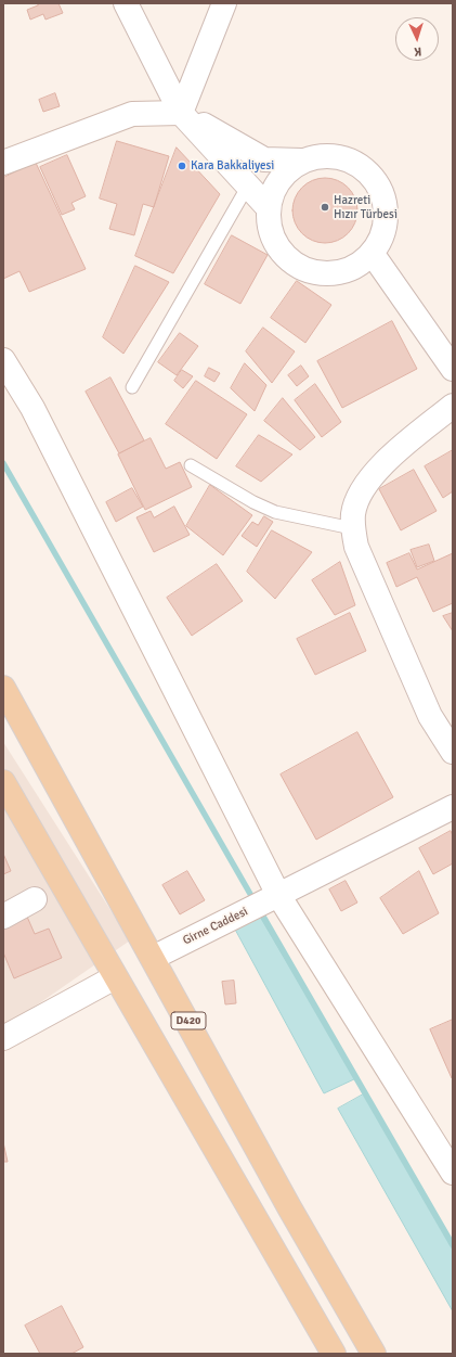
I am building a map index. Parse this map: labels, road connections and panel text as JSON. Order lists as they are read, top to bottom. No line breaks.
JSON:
{"streets":{"main road":["D420"],"street":["Girne Caddesi"]},"crossings":[["Girne Caddesi","D420"]],"places":["Kara Bakkaliyesi","Hazreti Hızır Türbesi"],"north":"bottom"}
